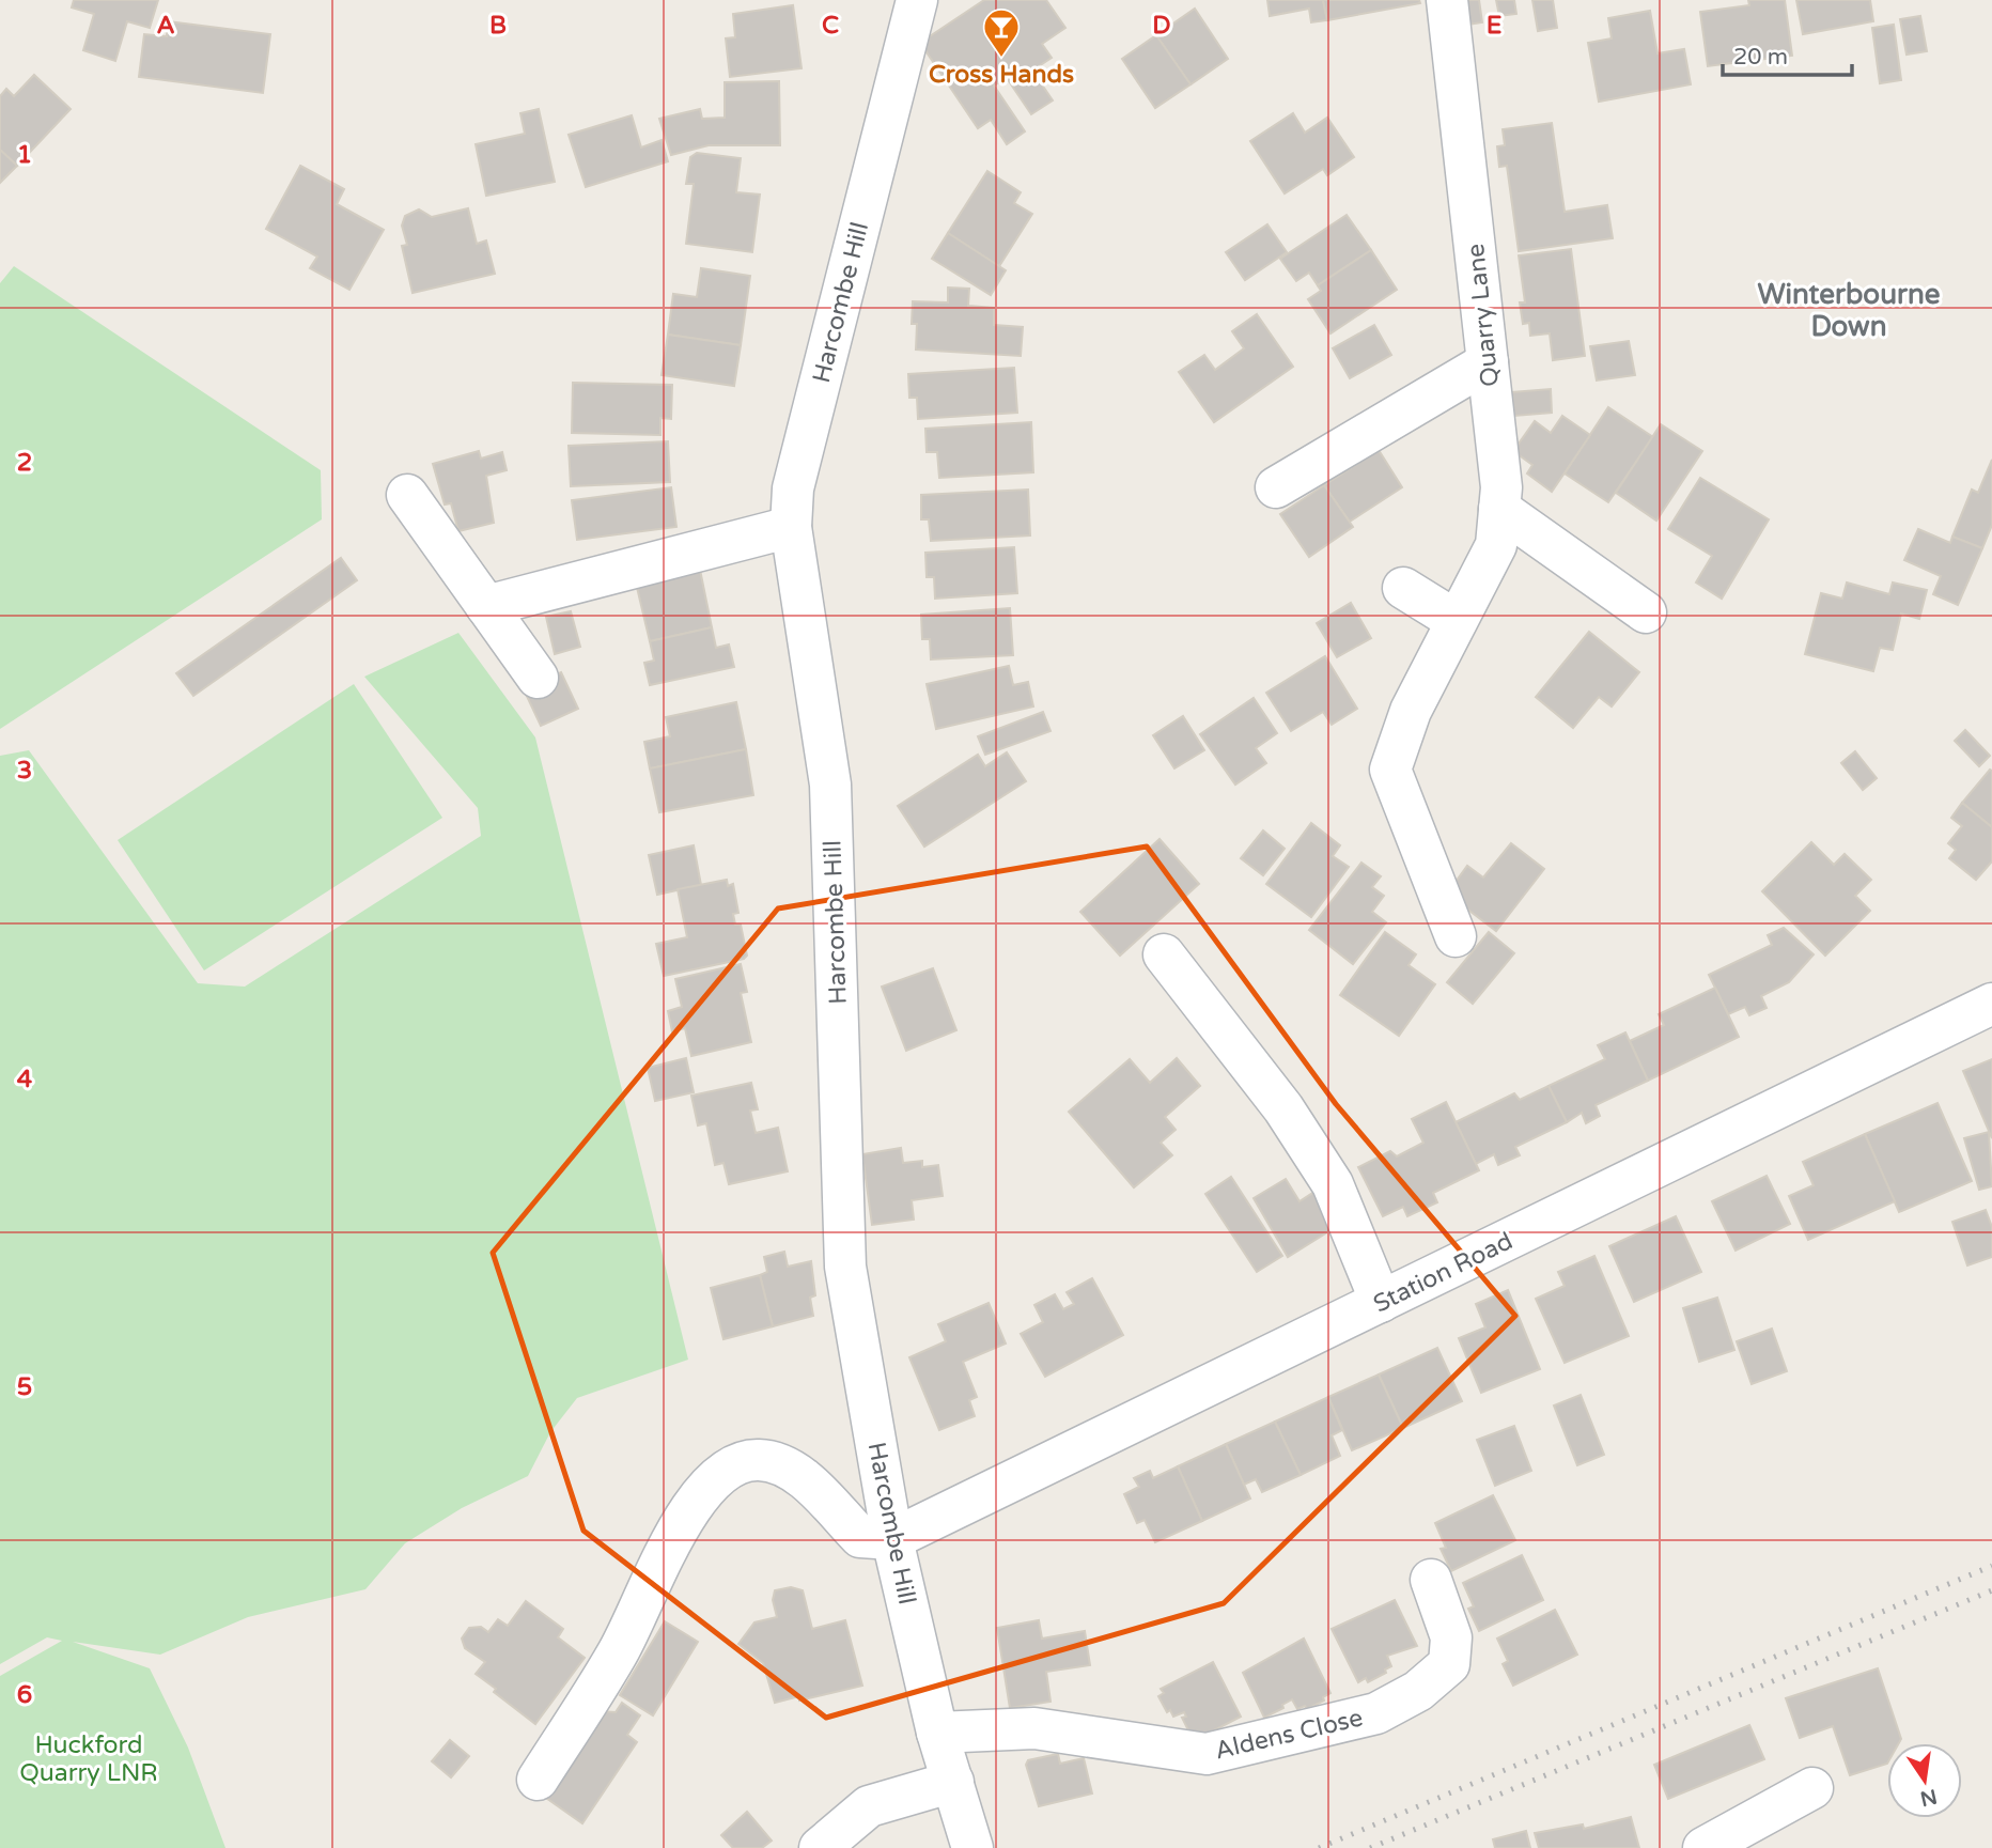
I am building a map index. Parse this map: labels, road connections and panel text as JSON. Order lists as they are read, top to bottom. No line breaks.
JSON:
{"streets":{"street":["Harcombe Hill","Quarry Lane","Station Road","Aldens Close"]},"crossings":[["Harcombe Hill","Station Road"],["Harcombe Hill","Aldens Close"]],"districts":["Winterbourne Down"],"parks":["Huckford Quarry LNR"],"places":{"bar":["Cross Hands"]},"scale_bar":"20 m","north":"bottom","grid":{"columns":["A","B","C","D","E"],"rows":["1","2","3","4","5","6"]}}
